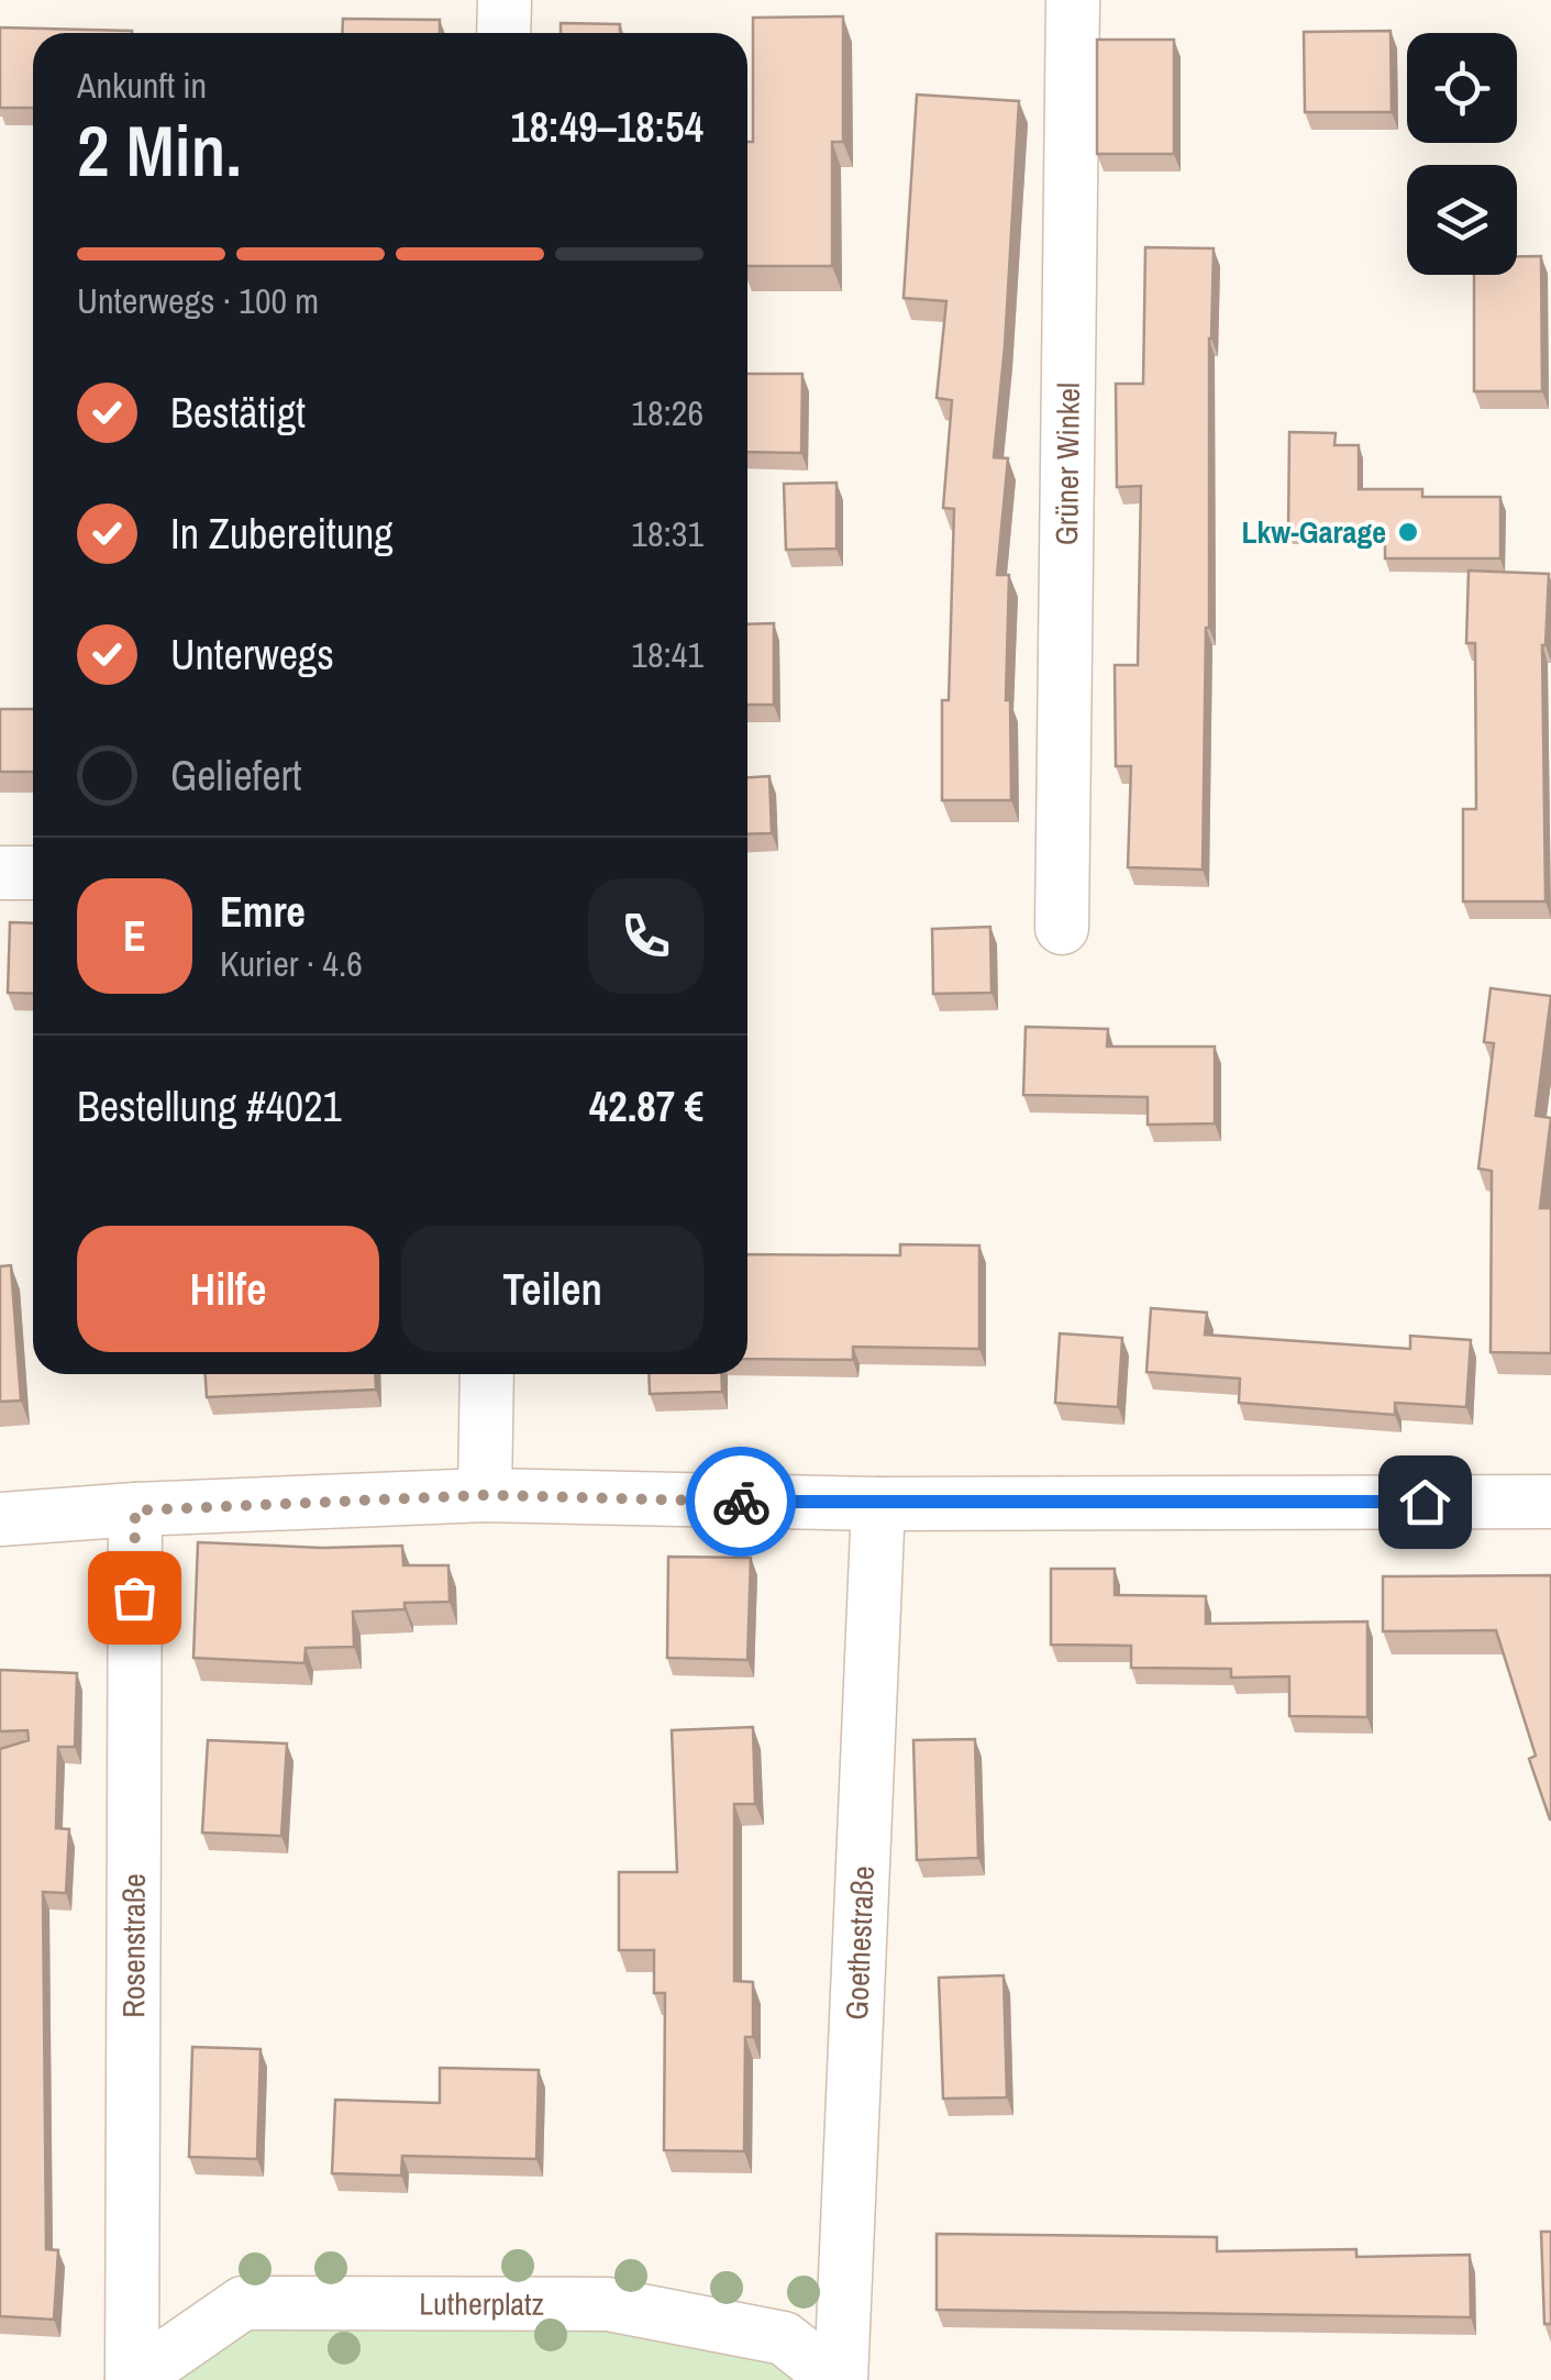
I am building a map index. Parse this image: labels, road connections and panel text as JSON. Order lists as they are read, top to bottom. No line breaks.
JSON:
{"streets":{"street":["Grüner Winkel","Goethestraße","Rosenstraße","Lutherplatz"]},"crossings":[["Goethestraße","Lutherplatz"],["Rosenstraße","Lutherplatz"]],"places":["Lkw-Garage"],"page":{"heading":["2 Min.","Ankunft in","18:49–18:54"],"panel":["Emre","Kurier · 4.6","Bestellung #4021","42.87 €"],"bar":"Unterwegs · 100 m","list":[["Bestätigt","18:26"],["In Zubereitung","18:31"],["Unterwegs","18:41"],"Geliefert"],"round":"E","buttons":["Hilfe","Teilen"]}}
